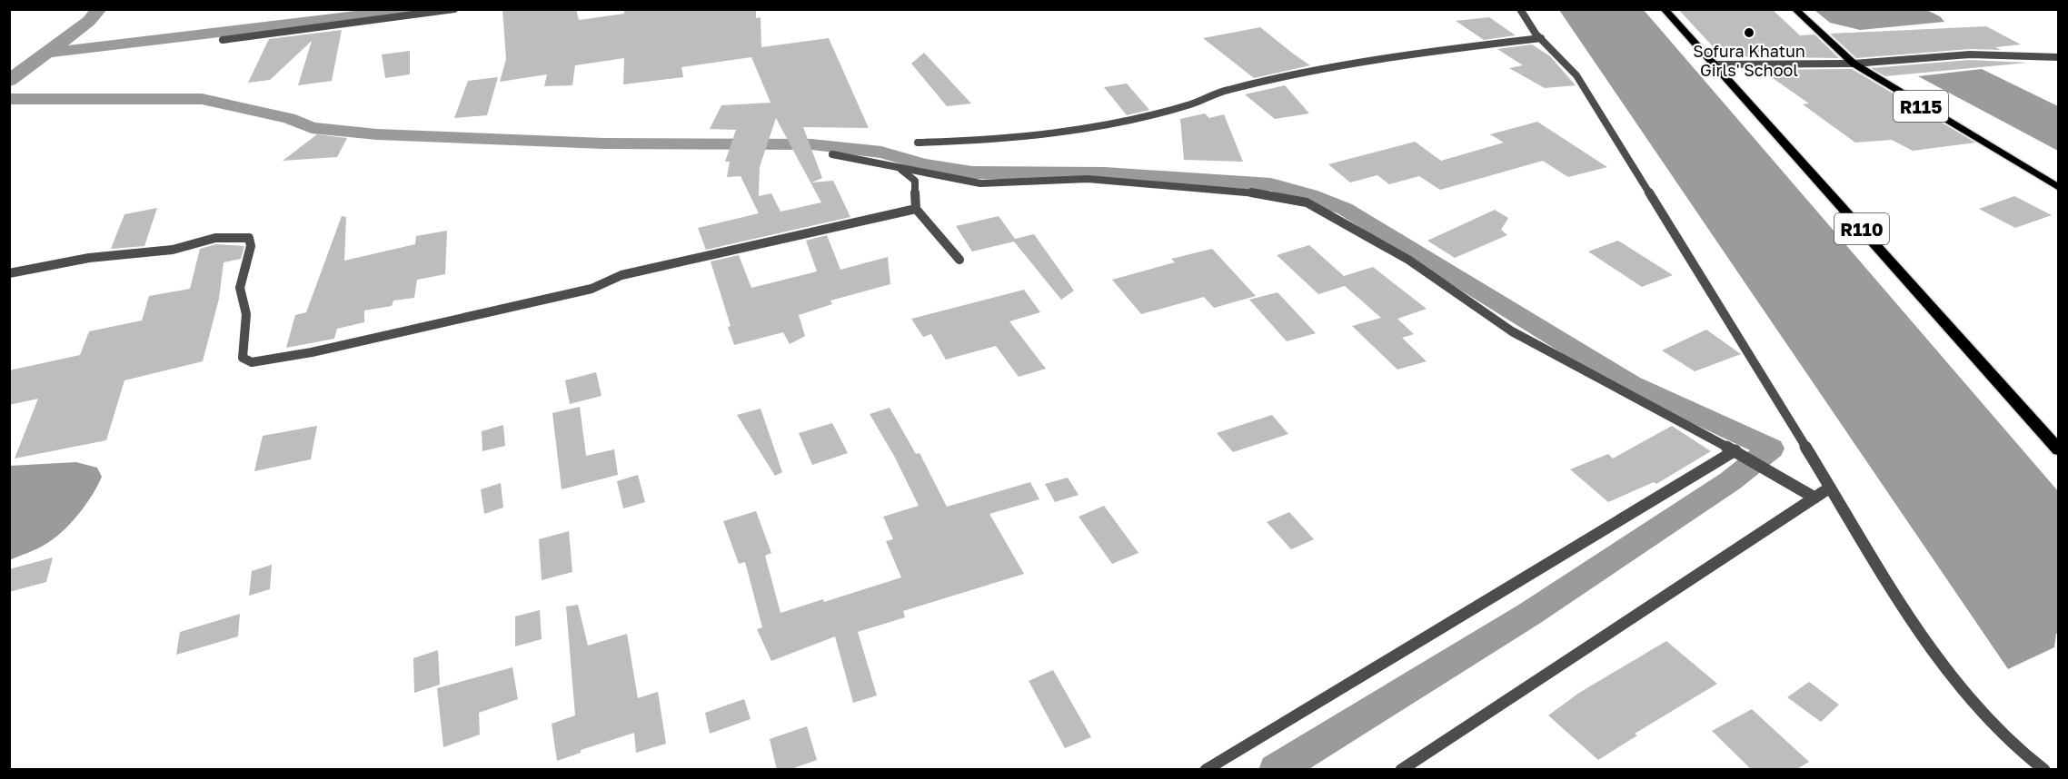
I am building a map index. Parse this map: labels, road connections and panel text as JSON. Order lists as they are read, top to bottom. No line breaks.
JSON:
{"streets":{"main road":["R115","R110"]},"places":["Sofura Khatun Girls' School"]}
